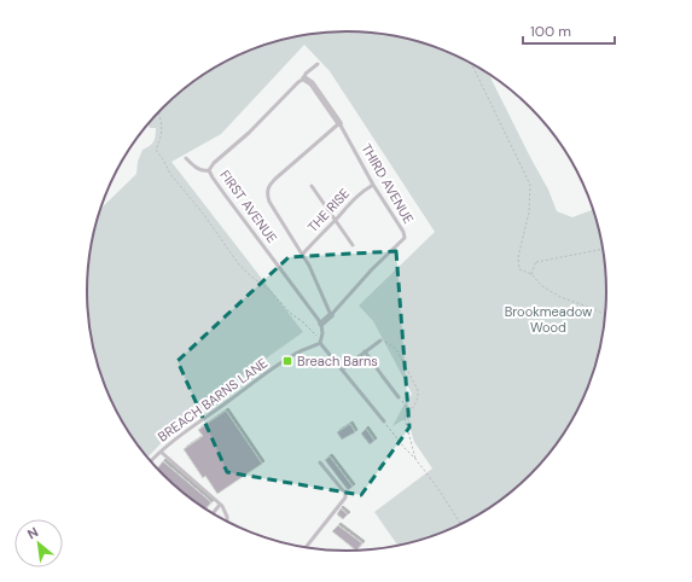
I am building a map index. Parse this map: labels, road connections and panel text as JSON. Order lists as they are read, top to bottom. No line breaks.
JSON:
{"streets":{"lane":["THIRD AVENUE","FIRST AVENUE","THE RISE","BREACH BARNS LANE"]},"crossings":[["THIRD AVENUE","THE RISE"]],"parks":["Brookmeadow Wood"],"places":{"transit":["Breach Barns"]},"scale_bar":"100 m","north":"top left"}
